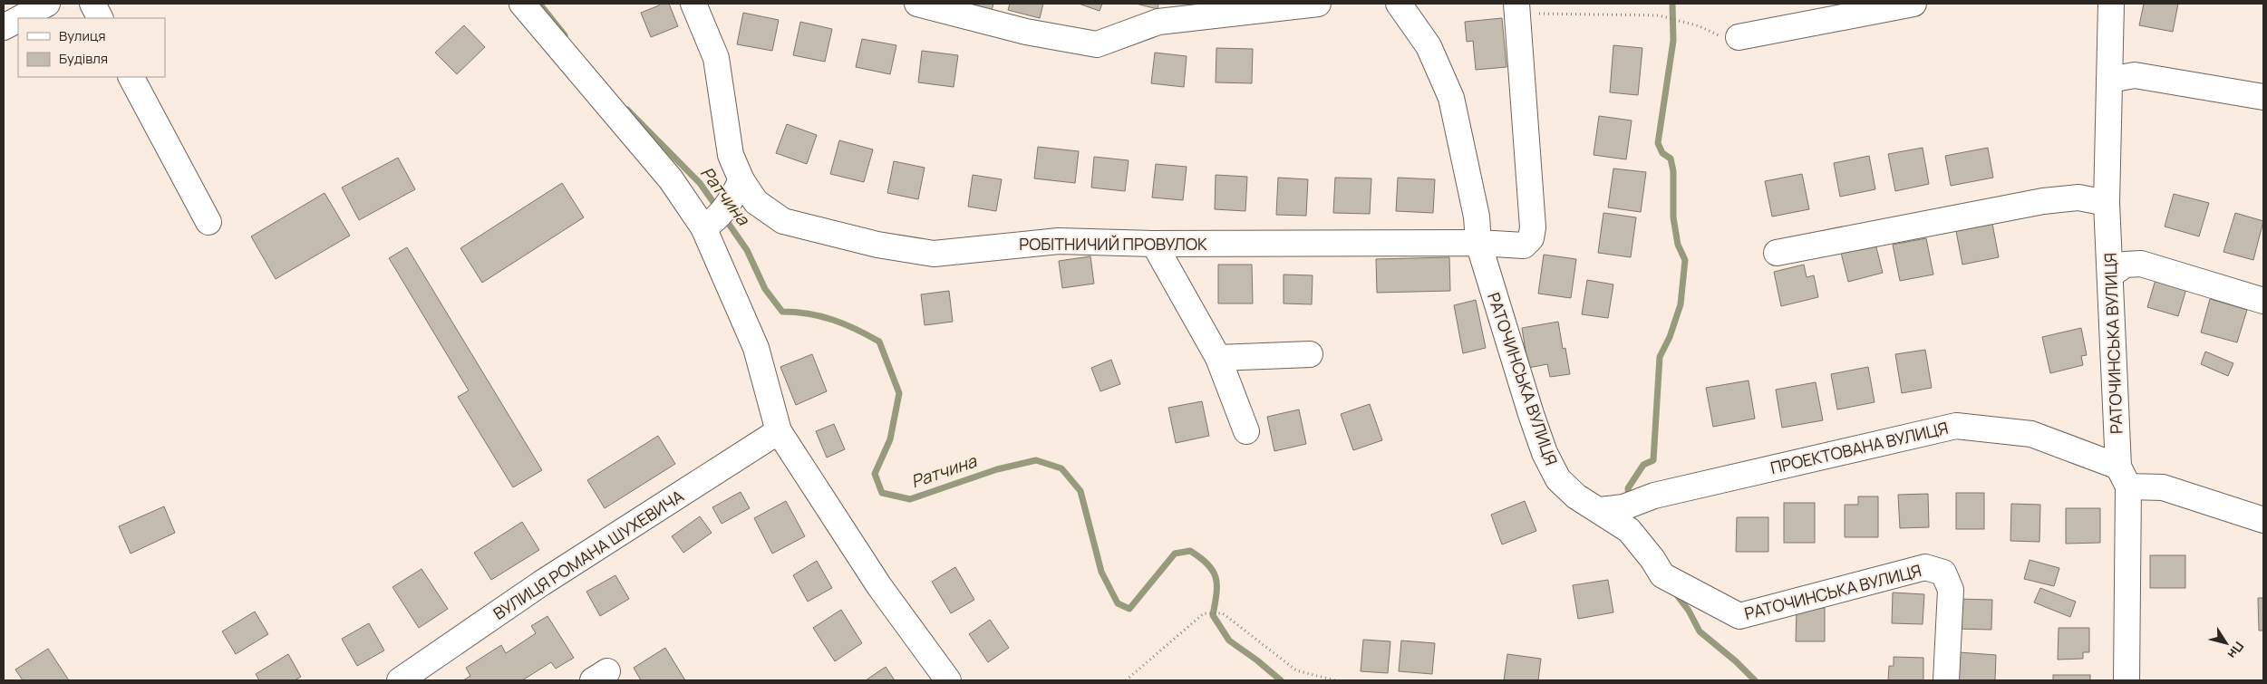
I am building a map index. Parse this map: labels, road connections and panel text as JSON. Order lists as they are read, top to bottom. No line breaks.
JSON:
{"streets":{"street":["РОБІТНИЧИЙ ПРОВУЛОК","РАТОЧИНСЬКА ВУЛИЦЯ","ПРОЕКТОВАНА ВУЛИЦЯ","ВУЛИЦЯ РОМАНА ШУХЕВИЧА"]},"crossings":[["РОБІТНИЧИЙ ПРОВУЛОК","РАТОЧИНСЬКА ВУЛИЦЯ"],["РАТОЧИНСЬКА ВУЛИЦЯ","ПРОЕКТОВАНА ВУЛИЦЯ"]],"water":["Ратчина"],"legend":["Вулиця","Будівля"],"north":"bottom right"}
